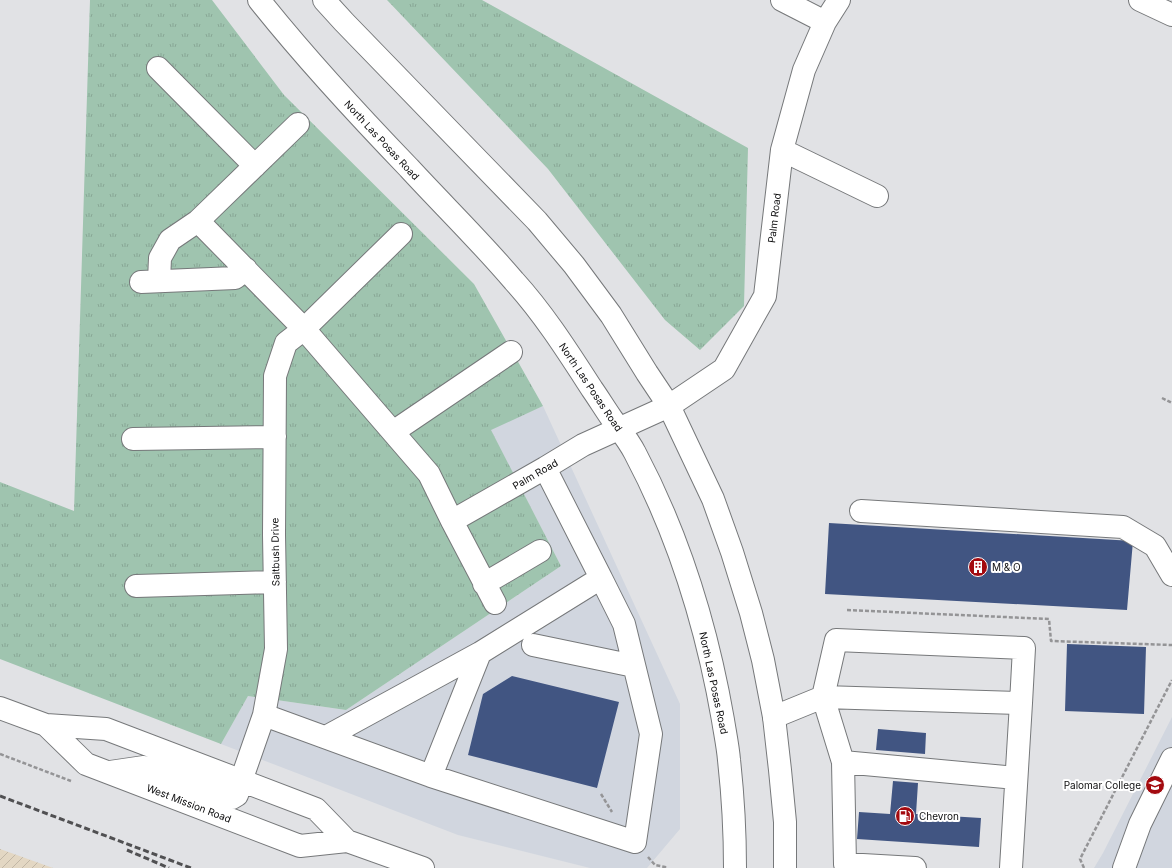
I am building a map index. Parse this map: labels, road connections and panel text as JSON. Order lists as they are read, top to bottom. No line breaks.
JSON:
{"streets":{"main road":["North Las Posas Road","Palm Road","Saltbush Drive","West Mission Road"]},"crossings":[["North Las Posas Road","Palm Road"],["Saltbush Drive","West Mission Road"]],"places":{"building":["M & O"],"school or university":["Palomar College"],"fuel station":["Chevron"]}}
